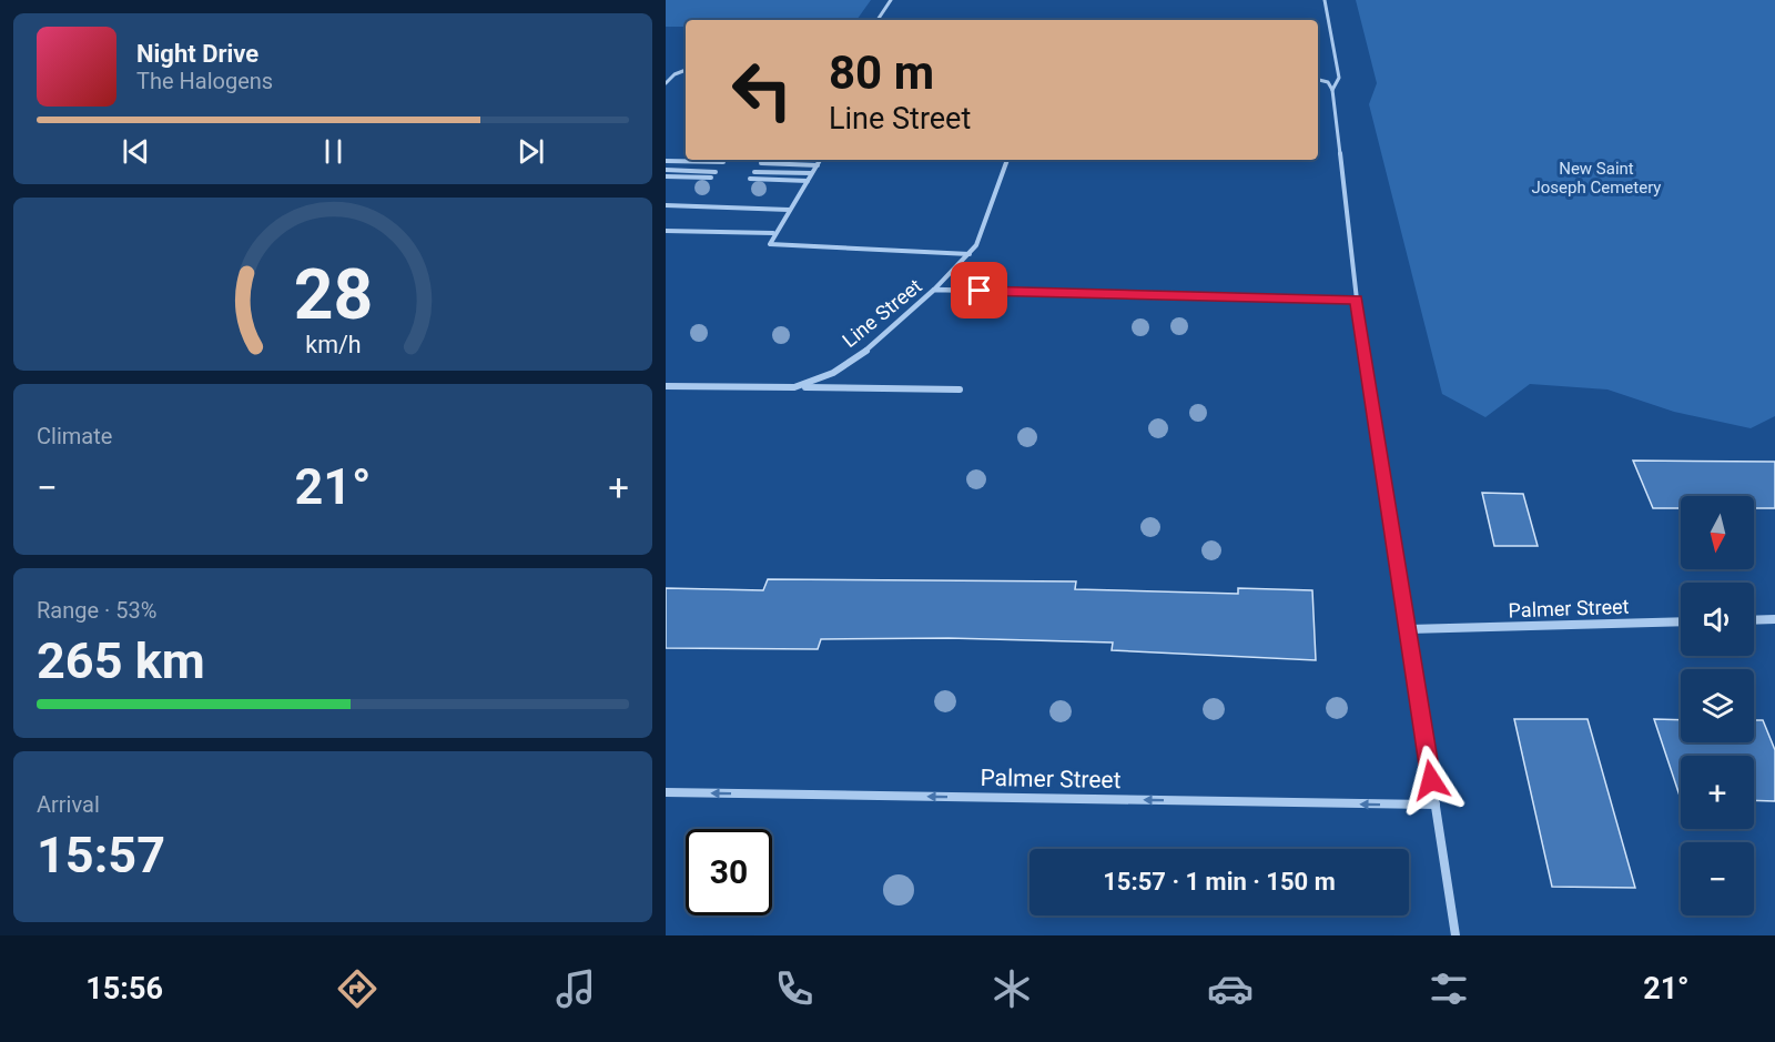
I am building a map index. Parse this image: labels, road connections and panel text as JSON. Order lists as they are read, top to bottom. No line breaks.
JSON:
{"streets":{"street":["Line Street","Palmer Street"]},"one_way":["Palmer Street"],"parks":["New Saint Joseph Cemetery"],"north":"bottom","page":{"turn":["80 m","Line Street"],"song":["Night Drive","The Halogens"],"tile":["Climate",["Range · 53%","265 km"],["Arrival","15:57"]],"heat":["−","21°","+"],"map_buttons":["+","−"],"limit":"30","trip":"15:57 · 1 min · 150 m","tabs":["15:56","21°"],"gauge":["28","km/h"]}}
